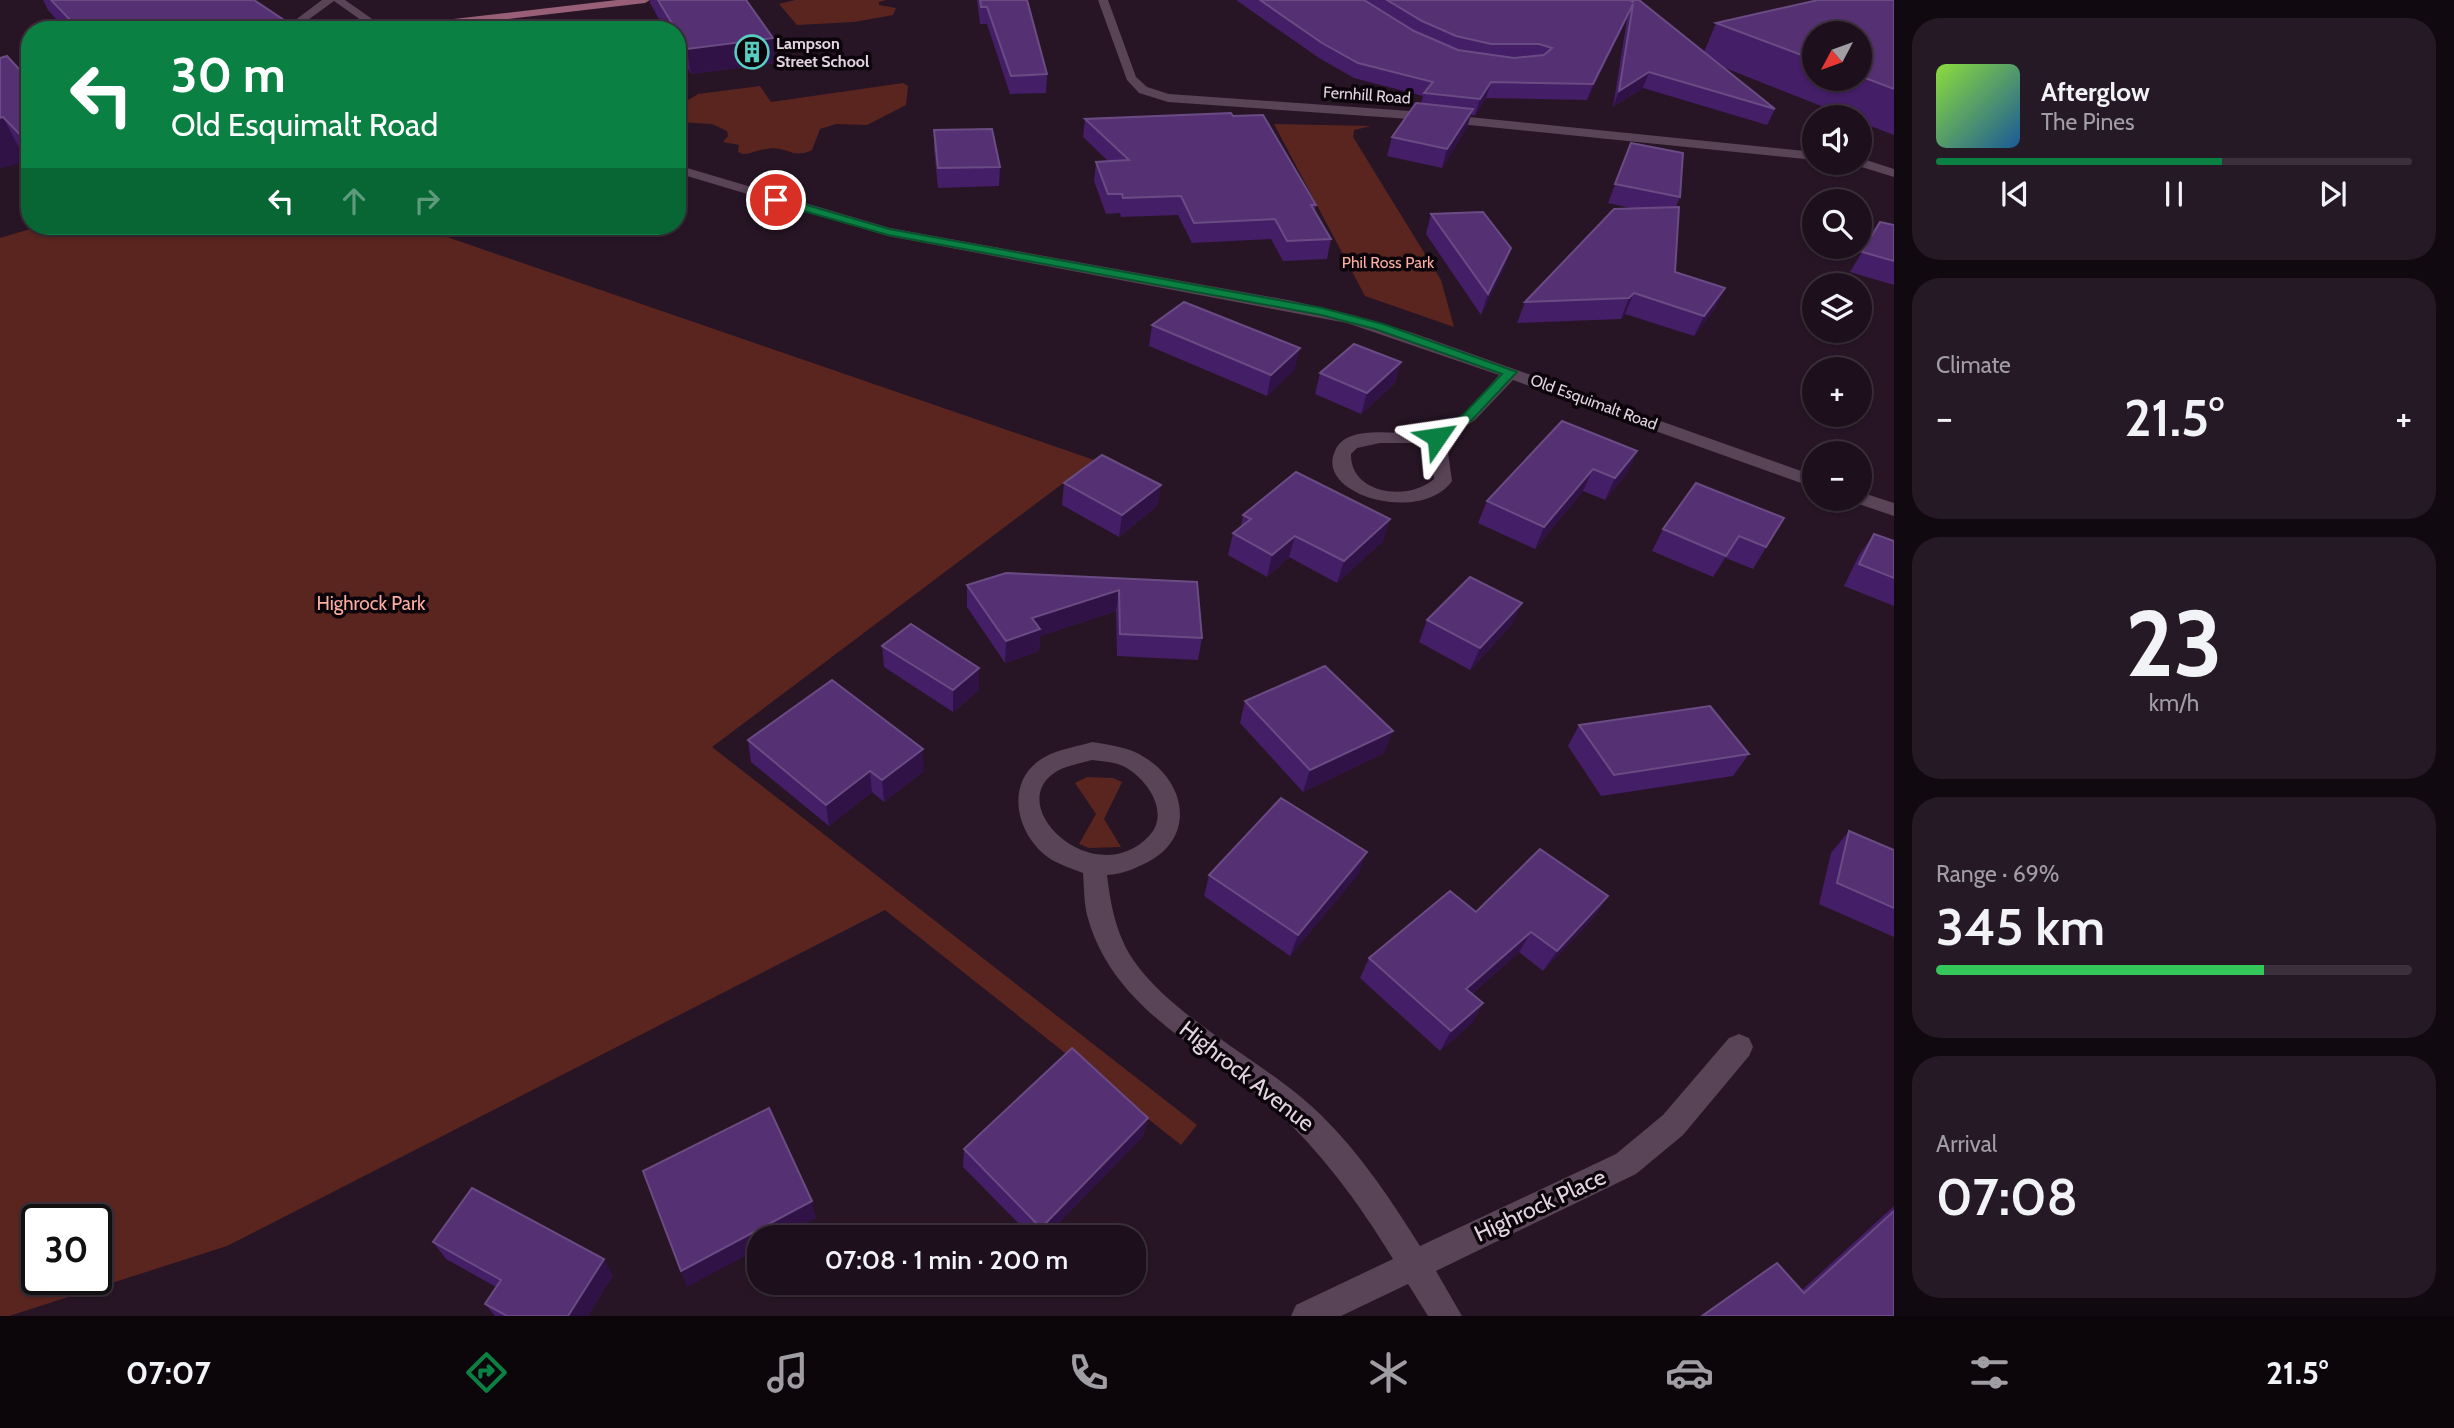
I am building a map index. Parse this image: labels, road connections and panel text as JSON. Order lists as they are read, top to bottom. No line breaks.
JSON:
{"streets":{"street":["Fernhill Road","Old Esquimalt Road","Highrock Avenue","Highrock Place"]},"crossings":[["Highrock Avenue","Highrock Place"]],"parks":["Phil Ross Park","Highrock Park"],"places":{"building":["Lampson Street School"]},"north":"bottom left","page":{"map_buttons":["+","−"],"turn":["30 m","Old Esquimalt Road"],"song":["Afterglow","The Pines"],"tile":["Climate",["23","km/h"],["Range · 69%","345 km"],["Arrival","07:08"]],"heat":["−","21.5°","+"],"limit":"30","trip":"07:08 · 1 min · 200 m","tabs":["07:07","21.5°"]}}
